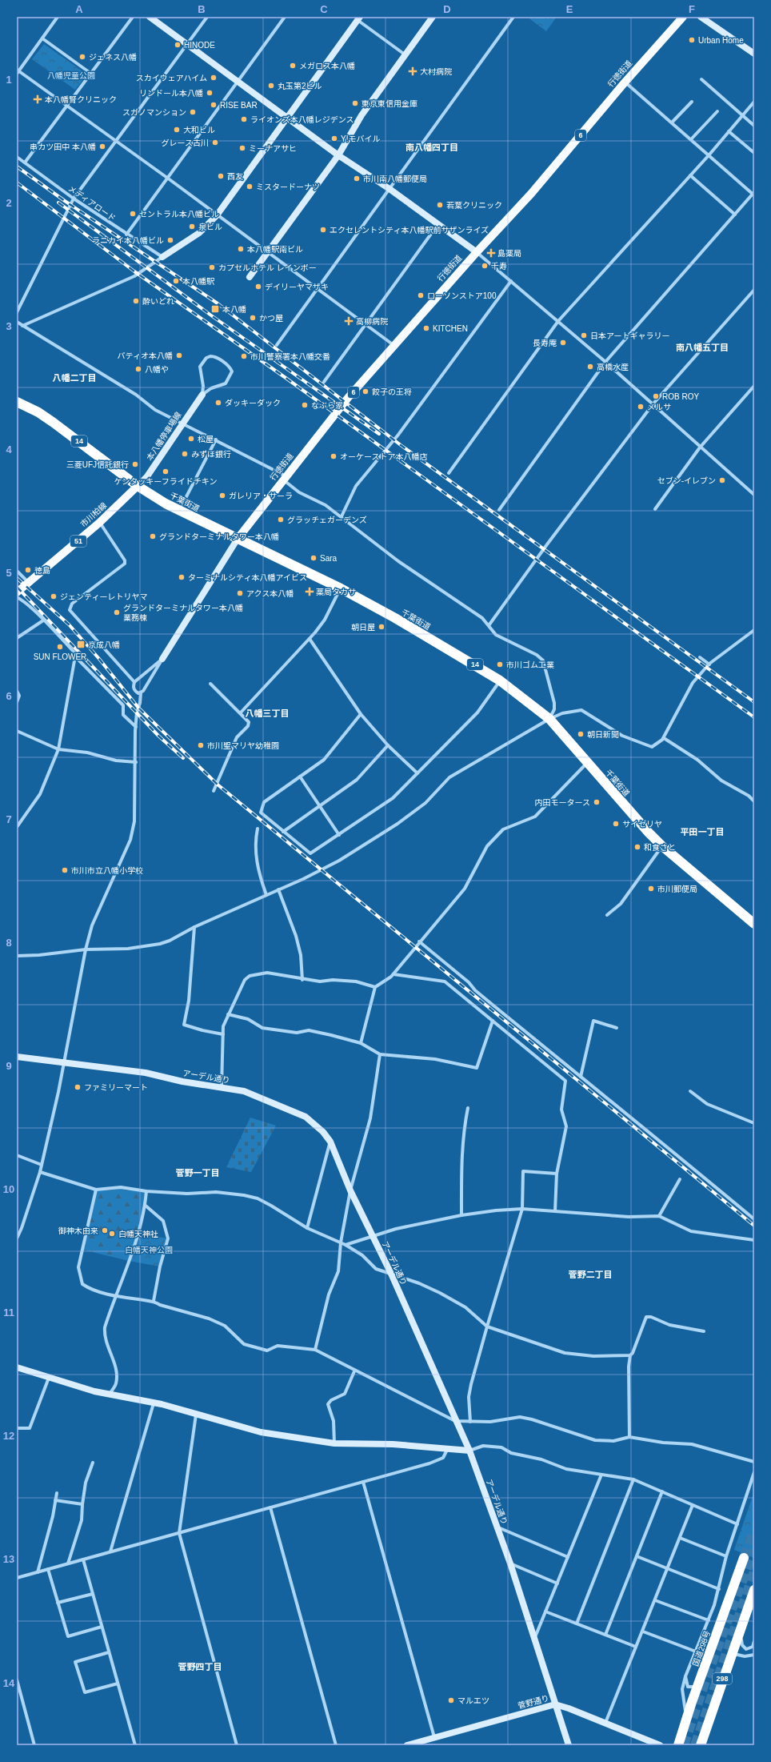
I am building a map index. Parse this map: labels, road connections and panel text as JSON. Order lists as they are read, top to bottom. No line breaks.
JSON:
{"streets":{"highway":["14","千葉街道","国道298号","298"],"main road":["行徳街道","6","市川柏線","51"],"street":["メディアロード","本八幡停車場線","アーデル通り","菅野通り"]},"crossings":[["行徳街道","千葉街道"],["本八幡停車場線","千葉街道"],["本八幡停車場線","市川柏線"],["千葉街道","市川柏線"],["アーデル通り","菅野通り"]],"districts":["南八幡四丁目","南八幡五丁目","八幡二丁目","八幡三丁目","平田一丁目","菅野一丁目","菅野二丁目","菅野四丁目"],"parks":["八幡児童公園","白幡天神公園"],"places":{"other":["Urban Home","HINODE","ジェネス八幡","メガロス本八幡","スカイウェアハイム","丸玉第2ビル","リンドール本八幡","東京東信用金庫","RISE BAR","スガノマンション","ライオンズ本八幡レジデンス","大和ビル","Y!モバイル","グレース古川","串カツ田中 本八幡","ミーナアサヒ","西友","市川南八幡郵便局","ミスタードーナツ","若葉クリニック","セントラル本八幡ビル","泉ビル","エクセレントシティ本八幡駅前サザンライズ","ラニカイ本八幡ビル","本八幡駅南ビル","千寿","カプセルホテル レインボー","本八幡駅","デイリーヤマザキ","ローソンストア100","酔いどれ","かつ屋","KITCHEN","日本アートギャラリー","長寿庵","パティオ本八幡","市川警察署本八幡交番","高橋水産","八幡や","餃子の王将","ROB ROY","ダッキーダック","なぶら家","メルサ","松屋","みずほ銀行","オーケーストア本八幡店","三菱UFJ信託銀行","ケンタッキーフライドチキン","セブン-イレブン","ガレリア・サーラ","グラッチェガーデンズ","グランドターミナルタワー本八幡","Sara","徳島","ターミナルシティ本八幡アイビス","アクス本八幡","ジェンティーレトリヤマ","グランドターミナルタワー本八幡 業務棟","朝日屋","SUN FLOWER","市川ゴム工業","朝日新聞","市川聖マリヤ幼稚園","内田モータース","サイゼリヤ","和食さと","市川市立八幡小学校","市川郵便局","ファミリーマート","御神木由来","白幡天神社","マルエツ"],"health":["大村病院","本八幡腎クリニック","島薬局","高柳病院","薬局タカサ"],"transit":["本八幡","京成八幡"]},"grid":{"columns":["A","B","C","D","E","F"],"rows":["1","2","3","4","5","6","7","8","9","10","11","12","13","14"]}}
